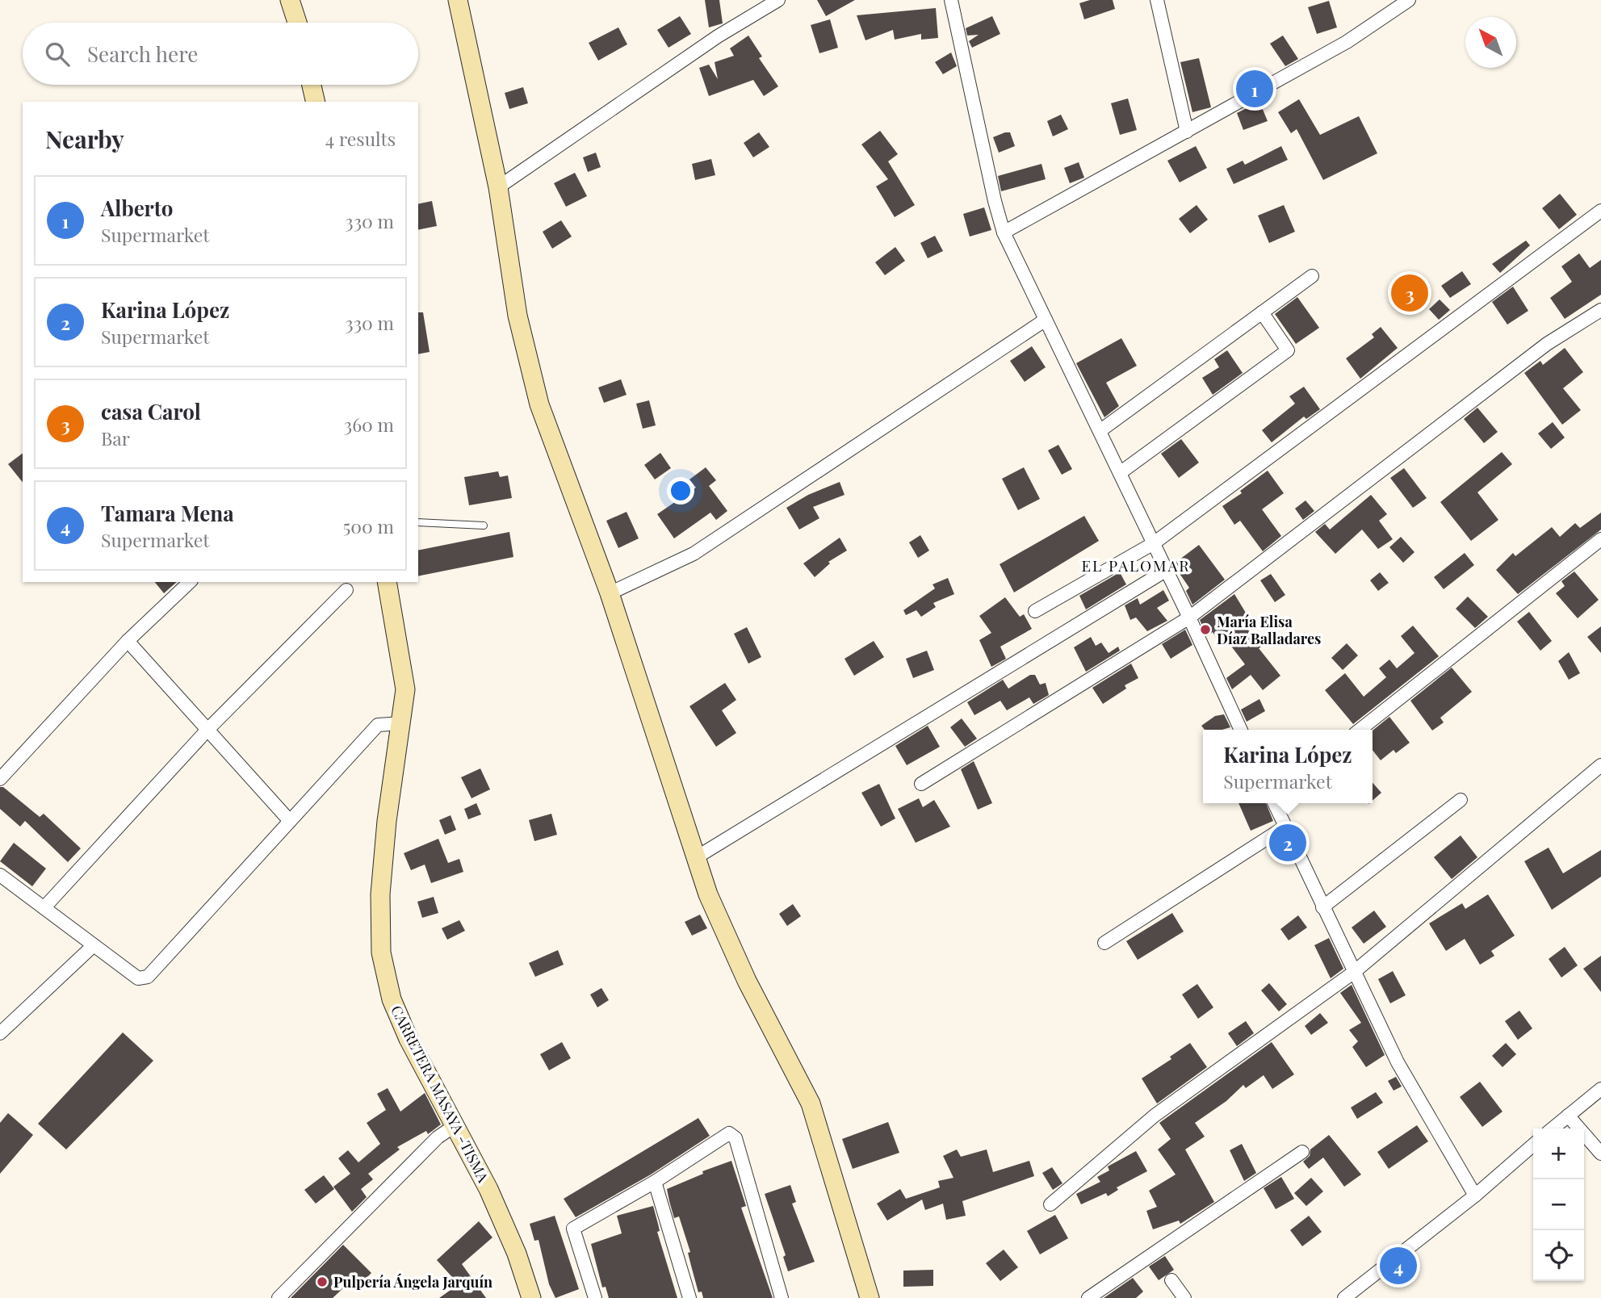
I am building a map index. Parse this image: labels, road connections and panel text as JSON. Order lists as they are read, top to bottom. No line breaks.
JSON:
{"streets":{"street":["CARRETERA MASAYA -TISMA"]},"districts":["EL PALOMAR"],"places":["María Elisa Díaz Balladares","Pulpería Ángela Jarquín"],"north":"top left","page":{"search":"Search here","pins":["1","3","2","4"],"heading":["Nearby","4 results"],"list":[{"mark":"1","name":"Alberto","note":"Supermarket","value":"330 m"},{"mark":"2","name":"Karina López","note":"Supermarket","value":"330 m"},{"mark":"3","name":"casa Carol","note":"Bar","value":"360 m"},{"mark":"4","name":"Tamara Mena","note":"Supermarket","value":"500 m"}],"popup":["Karina López","Supermarket"],"map_buttons":["+","−"]}}
